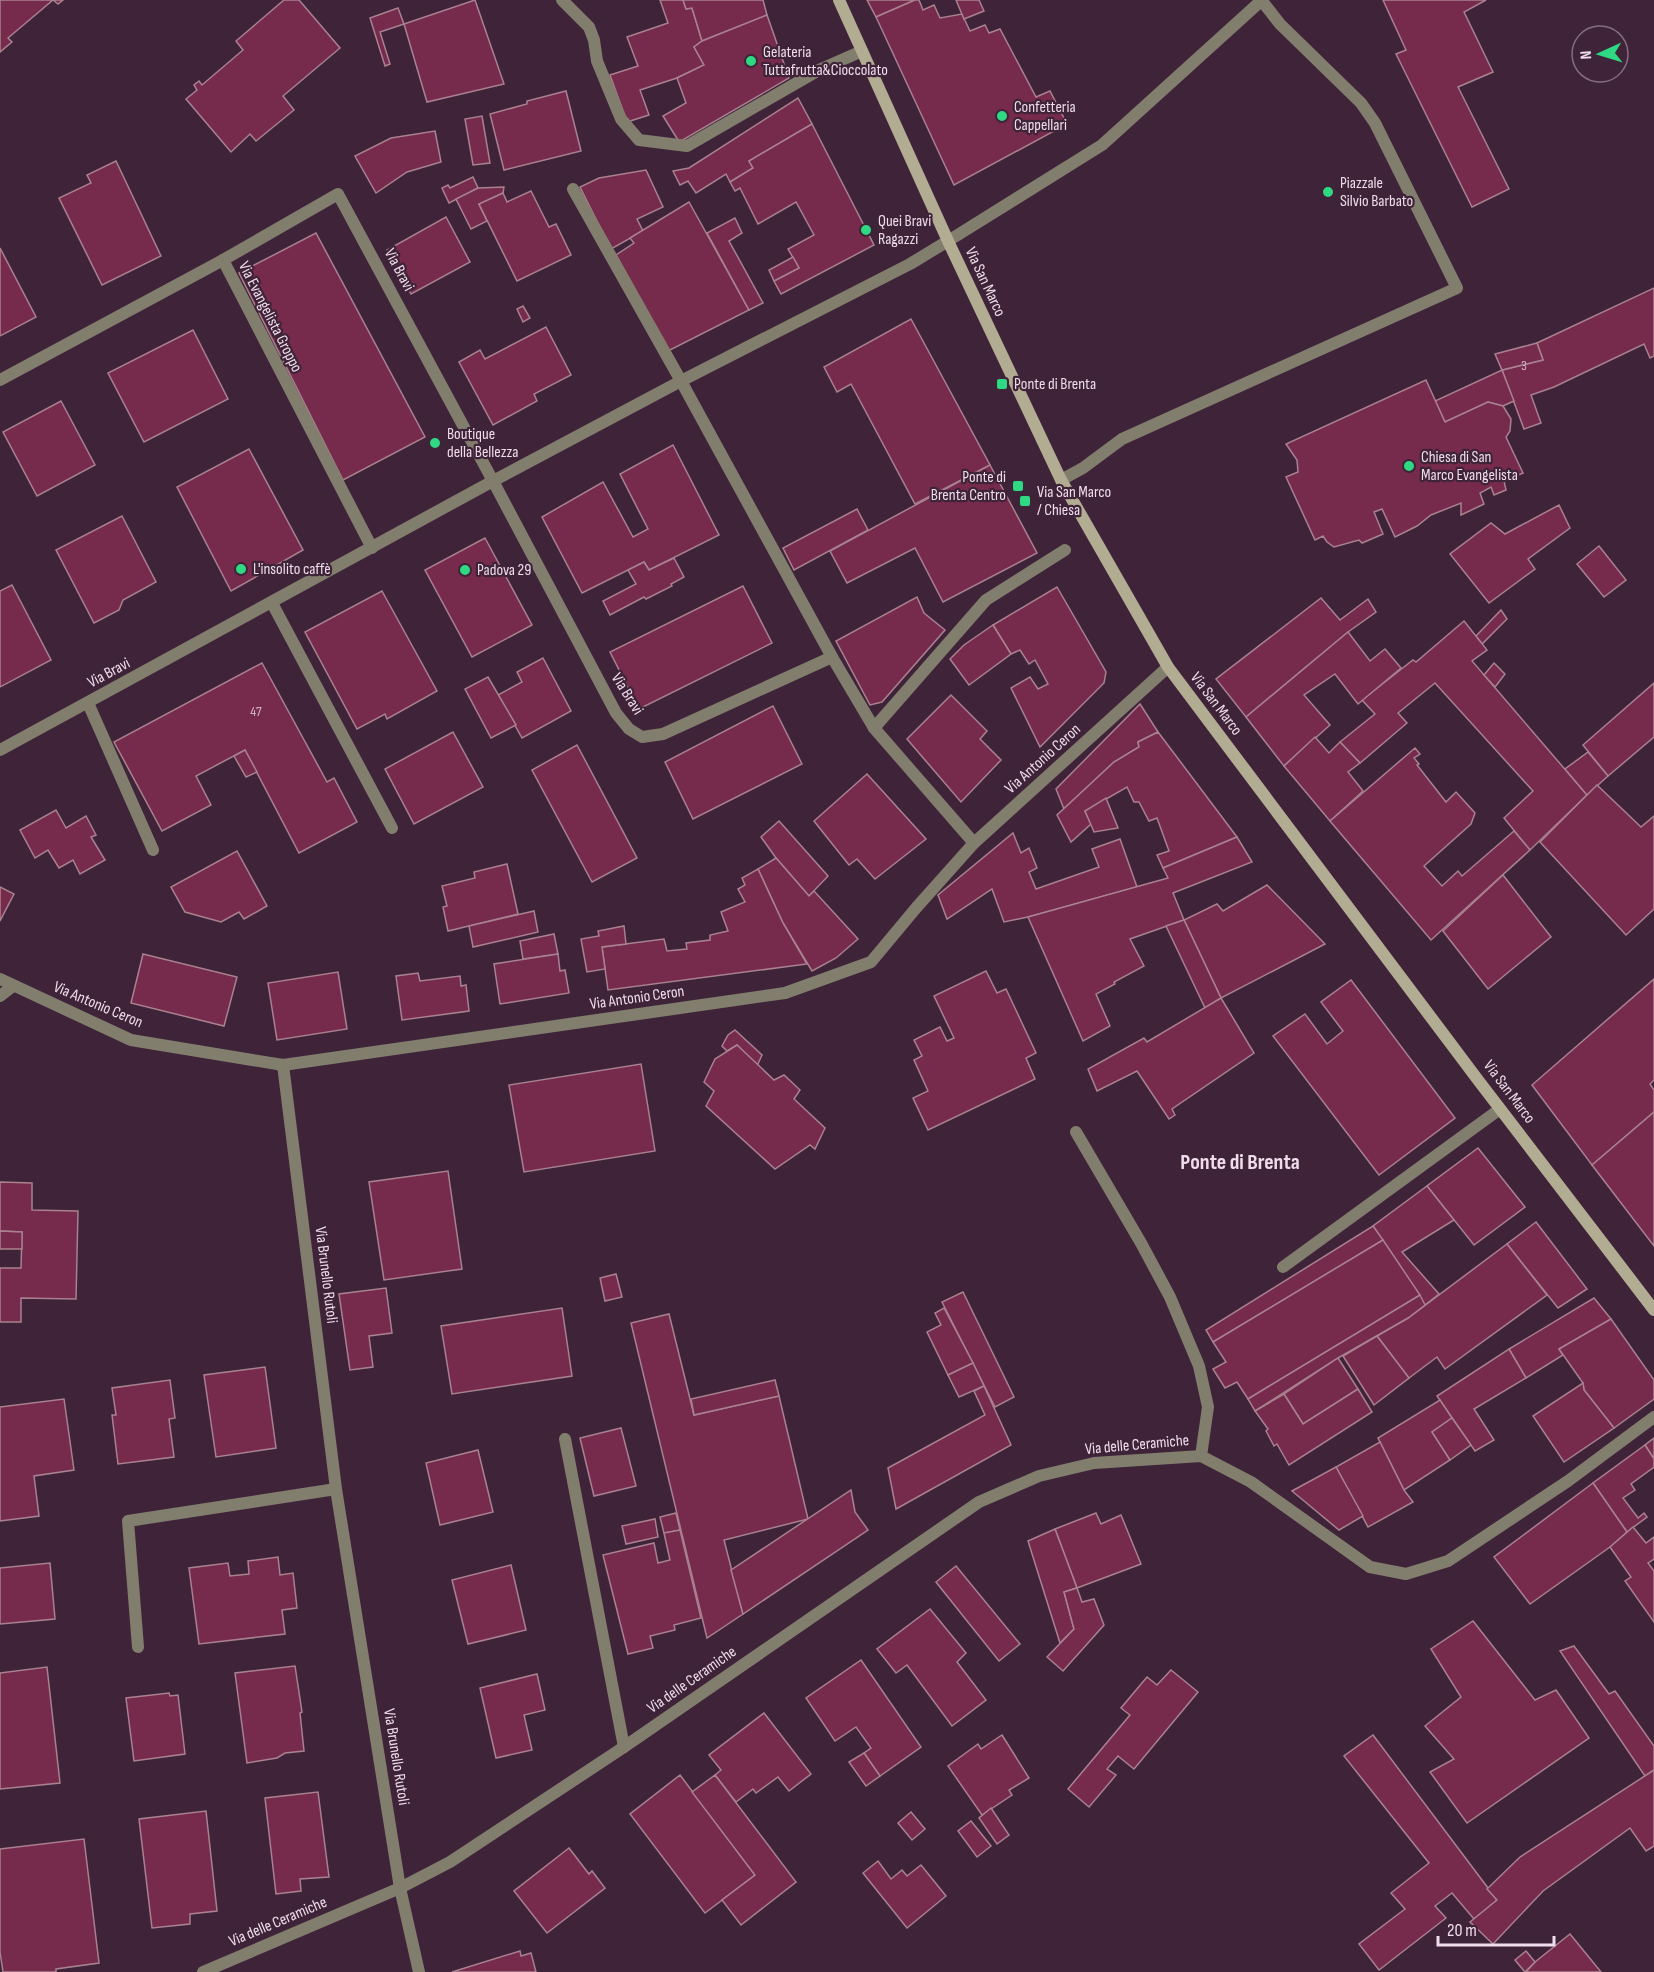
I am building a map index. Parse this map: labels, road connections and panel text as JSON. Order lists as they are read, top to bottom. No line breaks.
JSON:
{"streets":{"main road":["Via San Marco"],"street":["Via Bravi","Via Evangelista Groppo","Via Antonio Ceron","Via Brunello Rutoli","Via delle Ceramiche"]},"crossings":[["Via Bravi","Via San Marco"],["Via Bravi","Via Evangelista Groppo"],["Via San Marco","Via Antonio Ceron"],["Via Antonio Ceron","Via Brunello Rutoli"],["Via Brunello Rutoli","Via delle Ceramiche"]],"districts":["Ponte di Brenta"],"places":{"other":["Gelateria Tuttafrutta&Cioccolato","Confetteria Cappellari","Piazzale Silvio Barbato","Quei Bravi Ragazzi","Boutique della Bellezza","Chiesa di San Marco Evangelista","L'insolito caffè","Padova 29"],"transit":["Ponte di Brenta","Ponte di Brenta Centro","Via San Marco / Chiesa"]},"house_numbers":["3","47"],"scale_bar":"20 m","north":"left"}
